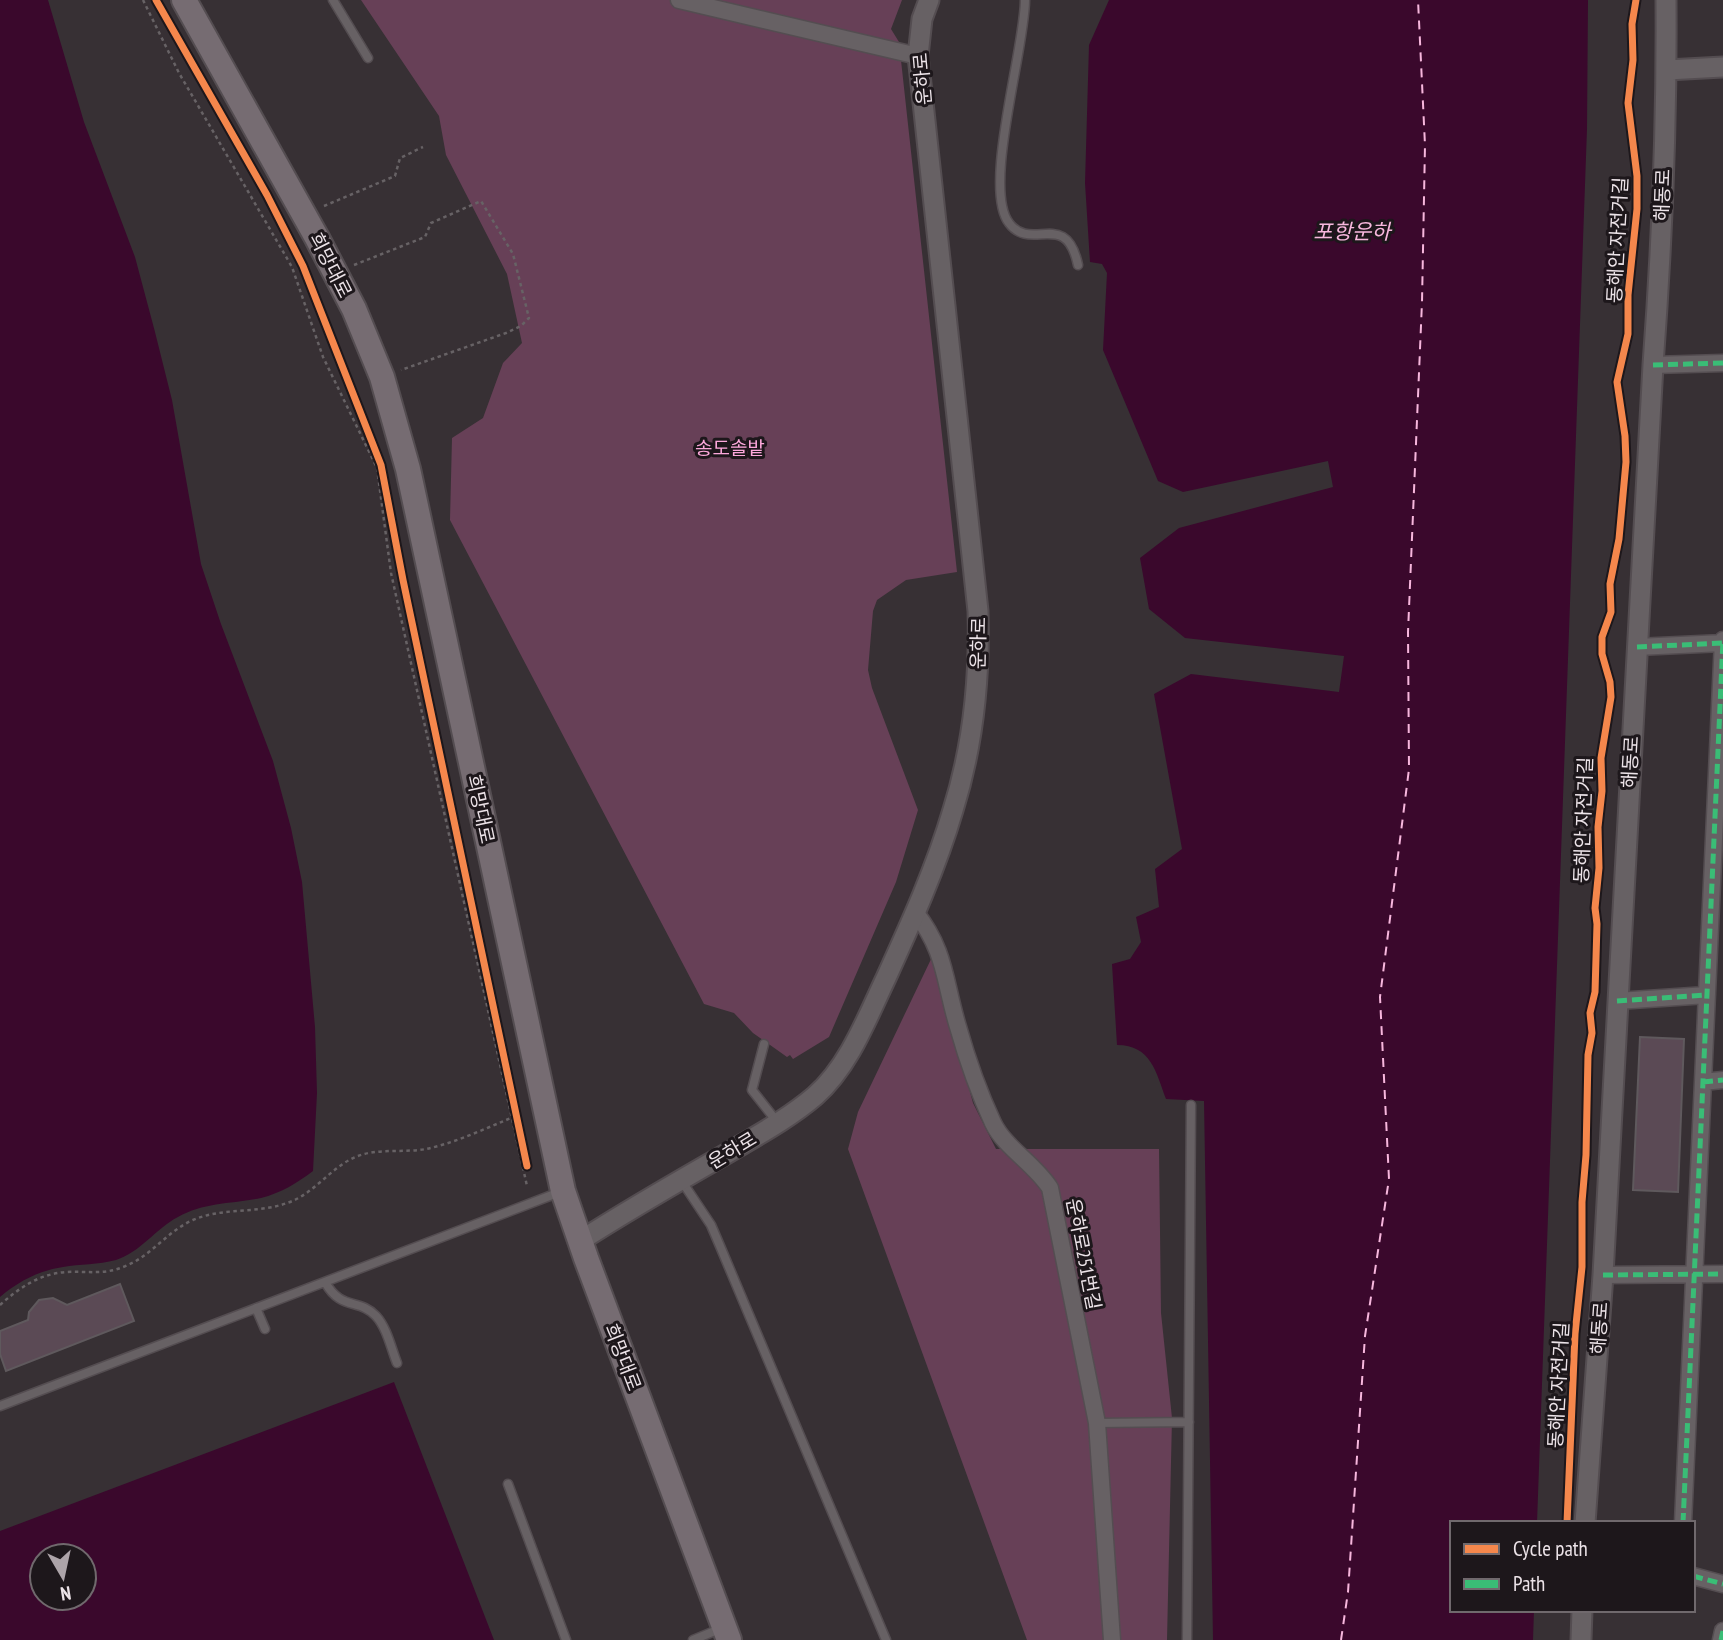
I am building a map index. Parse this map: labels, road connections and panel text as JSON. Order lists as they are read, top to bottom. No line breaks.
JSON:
{"streets":{"main road":["희망대로"],"street":["운하로","해동로","운하로251번길"],"cycle path":["동해안 자전거길"]},"crossings":[["운하로","희망대로"],["운하로","운하로251번길"]],"water":["포항운하"],"parks":["송도솔밭"],"legend":["Cycle path","Path"],"north":"bottom"}
